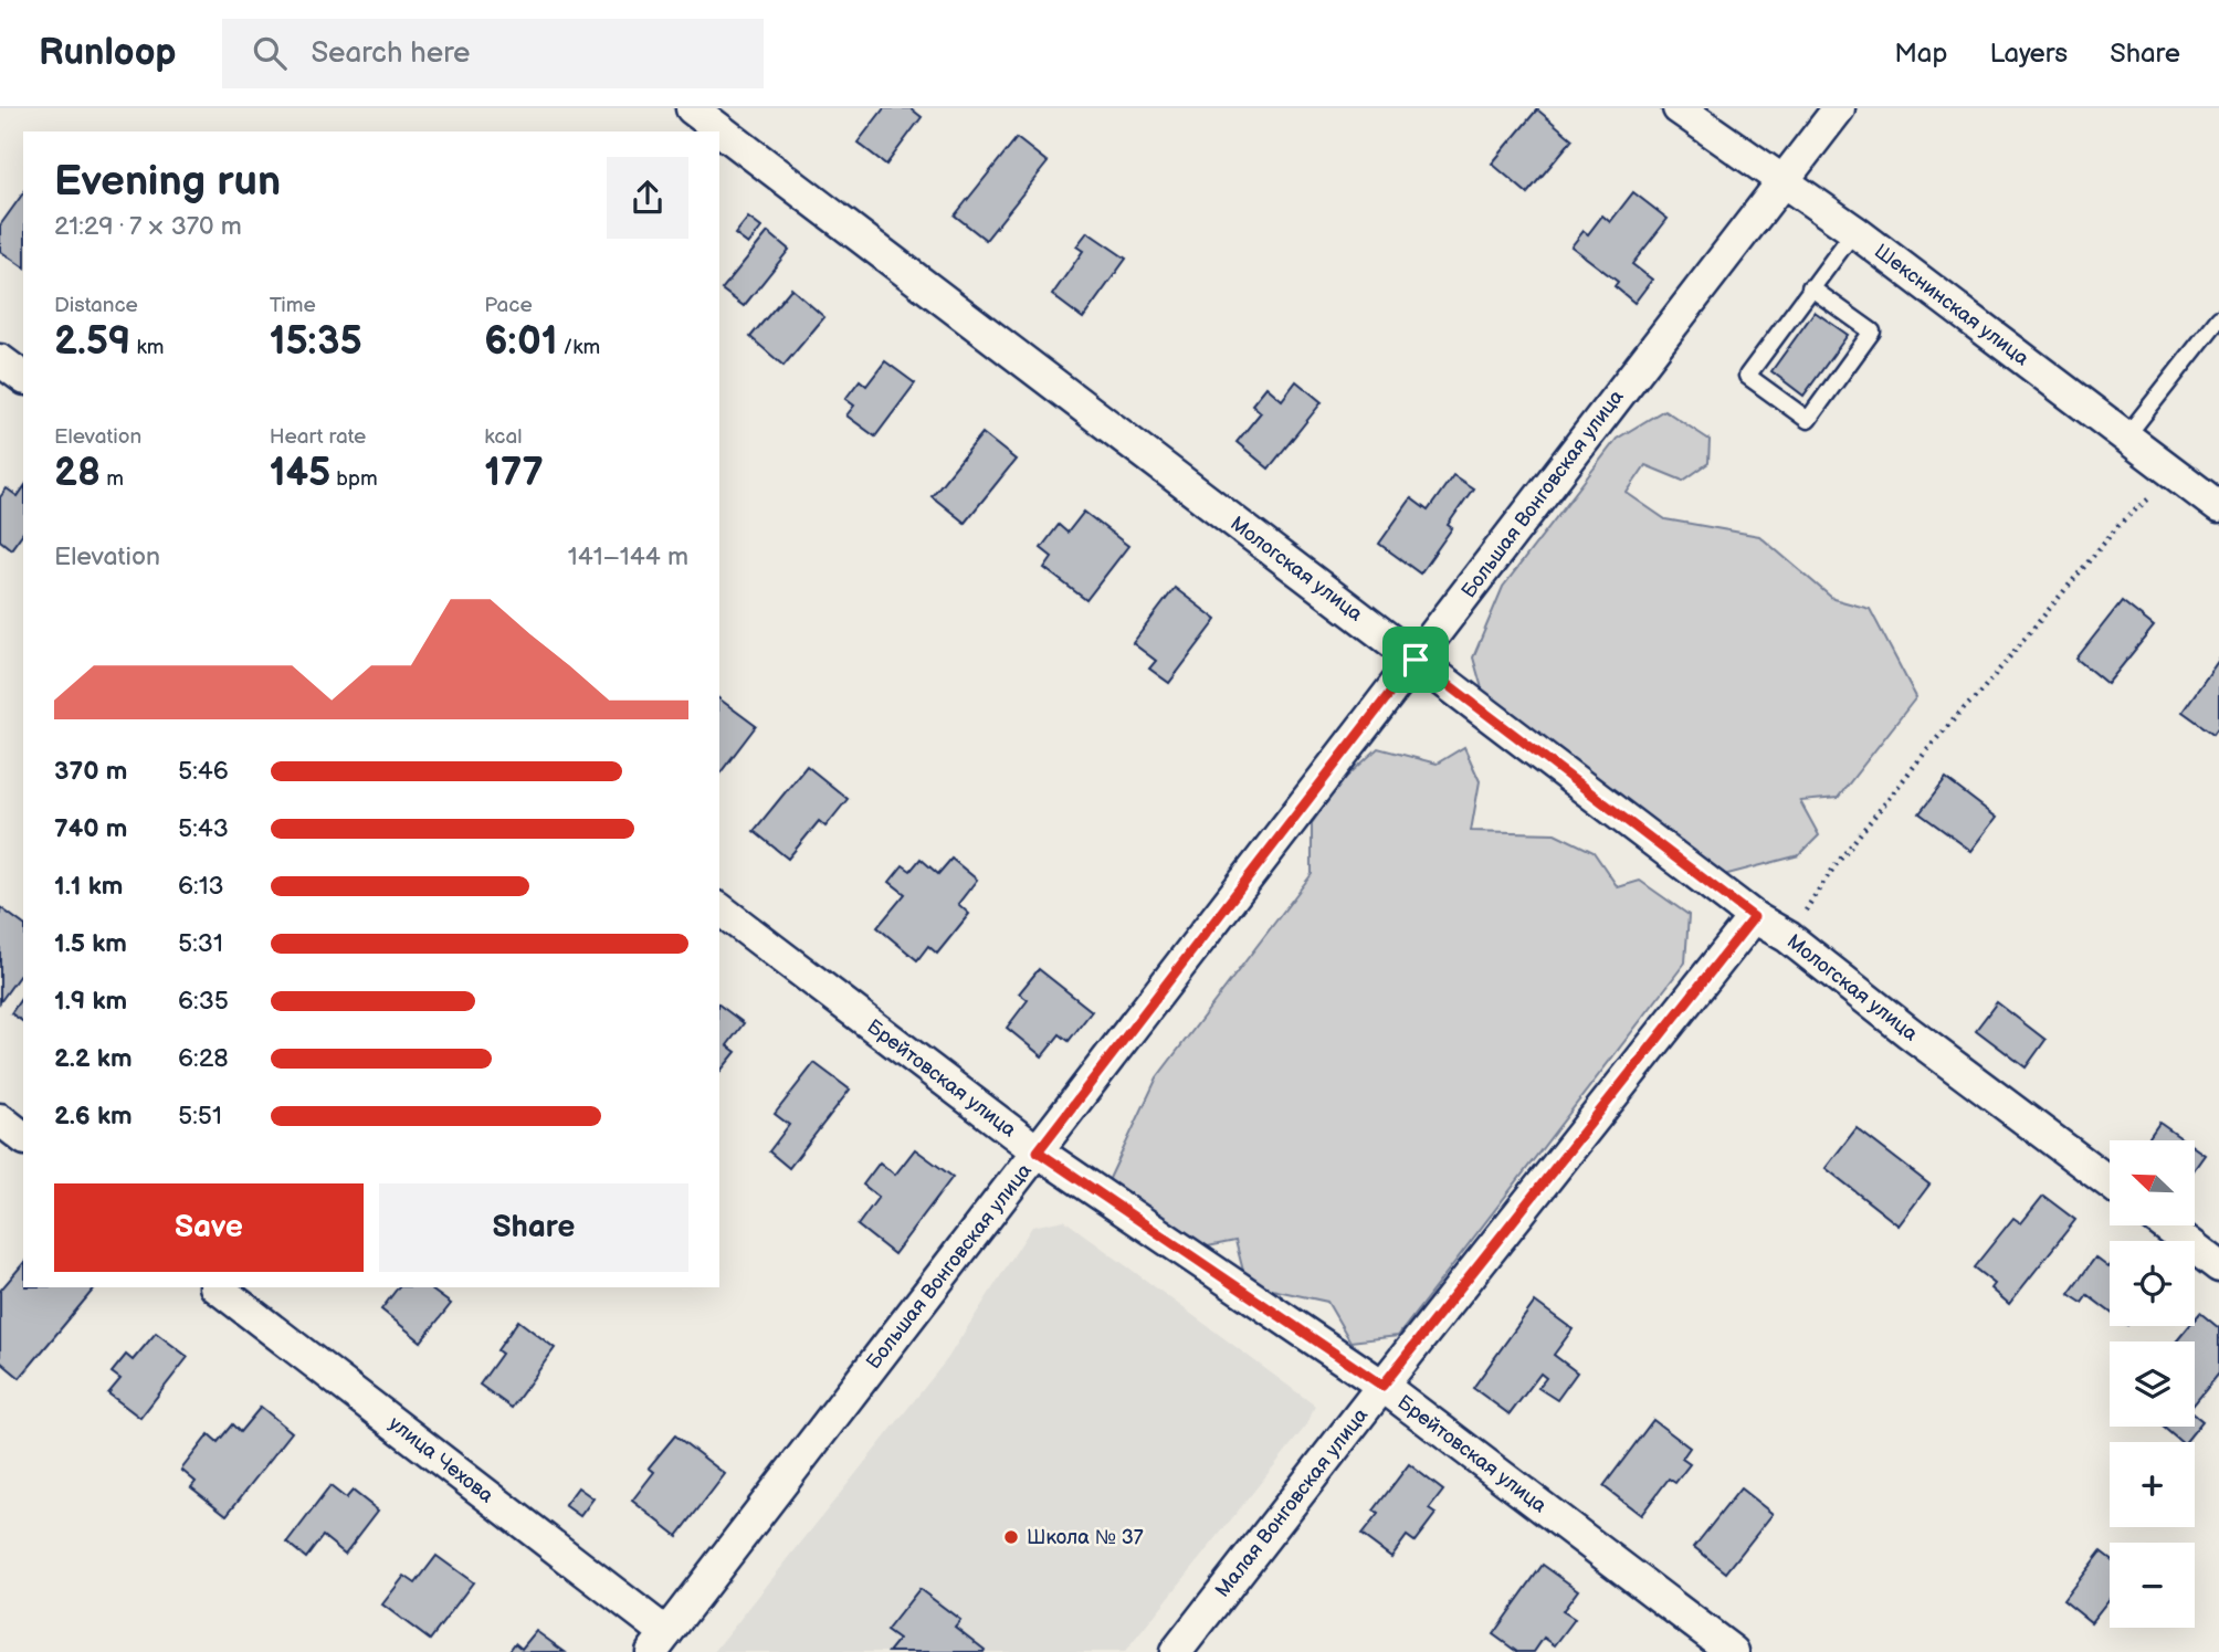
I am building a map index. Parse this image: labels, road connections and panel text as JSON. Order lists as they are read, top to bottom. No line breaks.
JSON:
{"streets":{"street":["Шекснинская улица","Большая Вонговская улица","Мологская улица","Брейтовская улица","улица Чехова","Малая Вонговская улица"]},"crossings":[["Шекснинская улица","Большая Вонговская улица"],["Большая Вонговская улица","Мологская улица"],["Большая Вонговская улица","Брейтовская улица"],["Большая Вонговская улица","улица Чехова"],["Мологская улица","Малая Вонговская улица"],["Брейтовская улица","Малая Вонговская улица"]],"places":["Школа № 37"],"north":"top left","page":{"header":"Runloop","search":"Search here","nav":["Map","Layers","Share"],"heading":["Evening run","21:29 · 7 × 370 m"],"stats":[["Distance","2.59 km"],["Time","15:35"],["Pace","6:01 /km"],["Elevation","28 m"],["Heart rate","145 bpm"],["kcal","177"]],"chart":["Elevation","141–144 m"],"list":[{"name":"370 m","note":"5:46"},{"name":"740 m","note":"5:43"},{"name":"1.1 km","note":"6:13"},{"name":"1.5 km","note":"5:31"},{"name":"1.9 km","note":"6:35"},{"name":"2.2 km","note":"6:28"},{"name":"2.6 km","note":"5:51"}],"map_buttons":["+","−"],"buttons":["Save","Share"]}}
